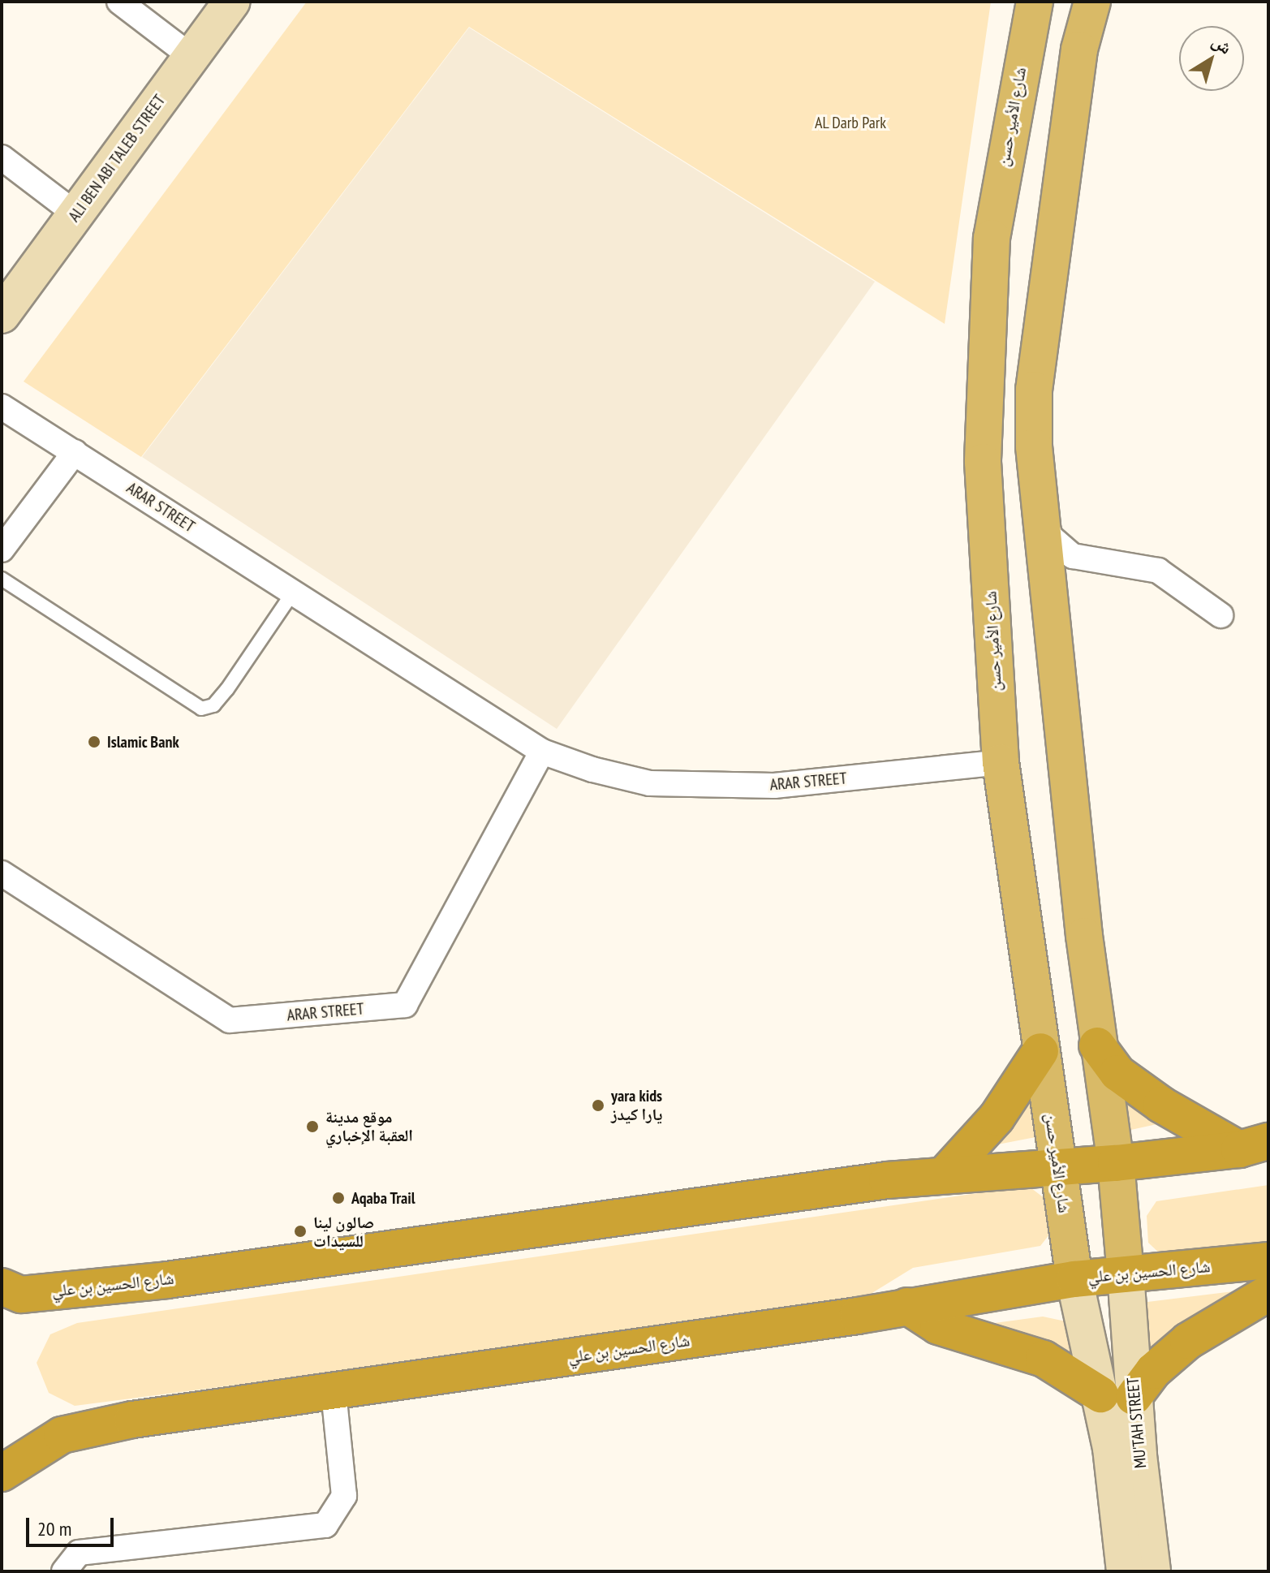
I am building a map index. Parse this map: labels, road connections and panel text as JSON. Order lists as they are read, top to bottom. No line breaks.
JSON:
{"streets":{"highway":["شارع الحسين بن علي"],"main road":["شارع الأمير حسن","ALI BEN ABI TALEB STREET","MU'TAH STREET"],"street":["ARAR STREET"]},"crossings":[["شارع الأمير حسن","ARAR STREET"],["شارع الأمير حسن","شارع الحسين بن علي"],["شارع الأمير حسن","MU'TAH STREET"],["شارع الحسين بن علي","MU'TAH STREET"]],"parks":["AL Darb Park"],"places":["Islamic Bank","yara kids يارا كيدز","موقع مدينة العقبة الإخباري","Aqaba Trail","صالون لينا للسيدات"],"scale_bar":"20 m","north":"top right"}
